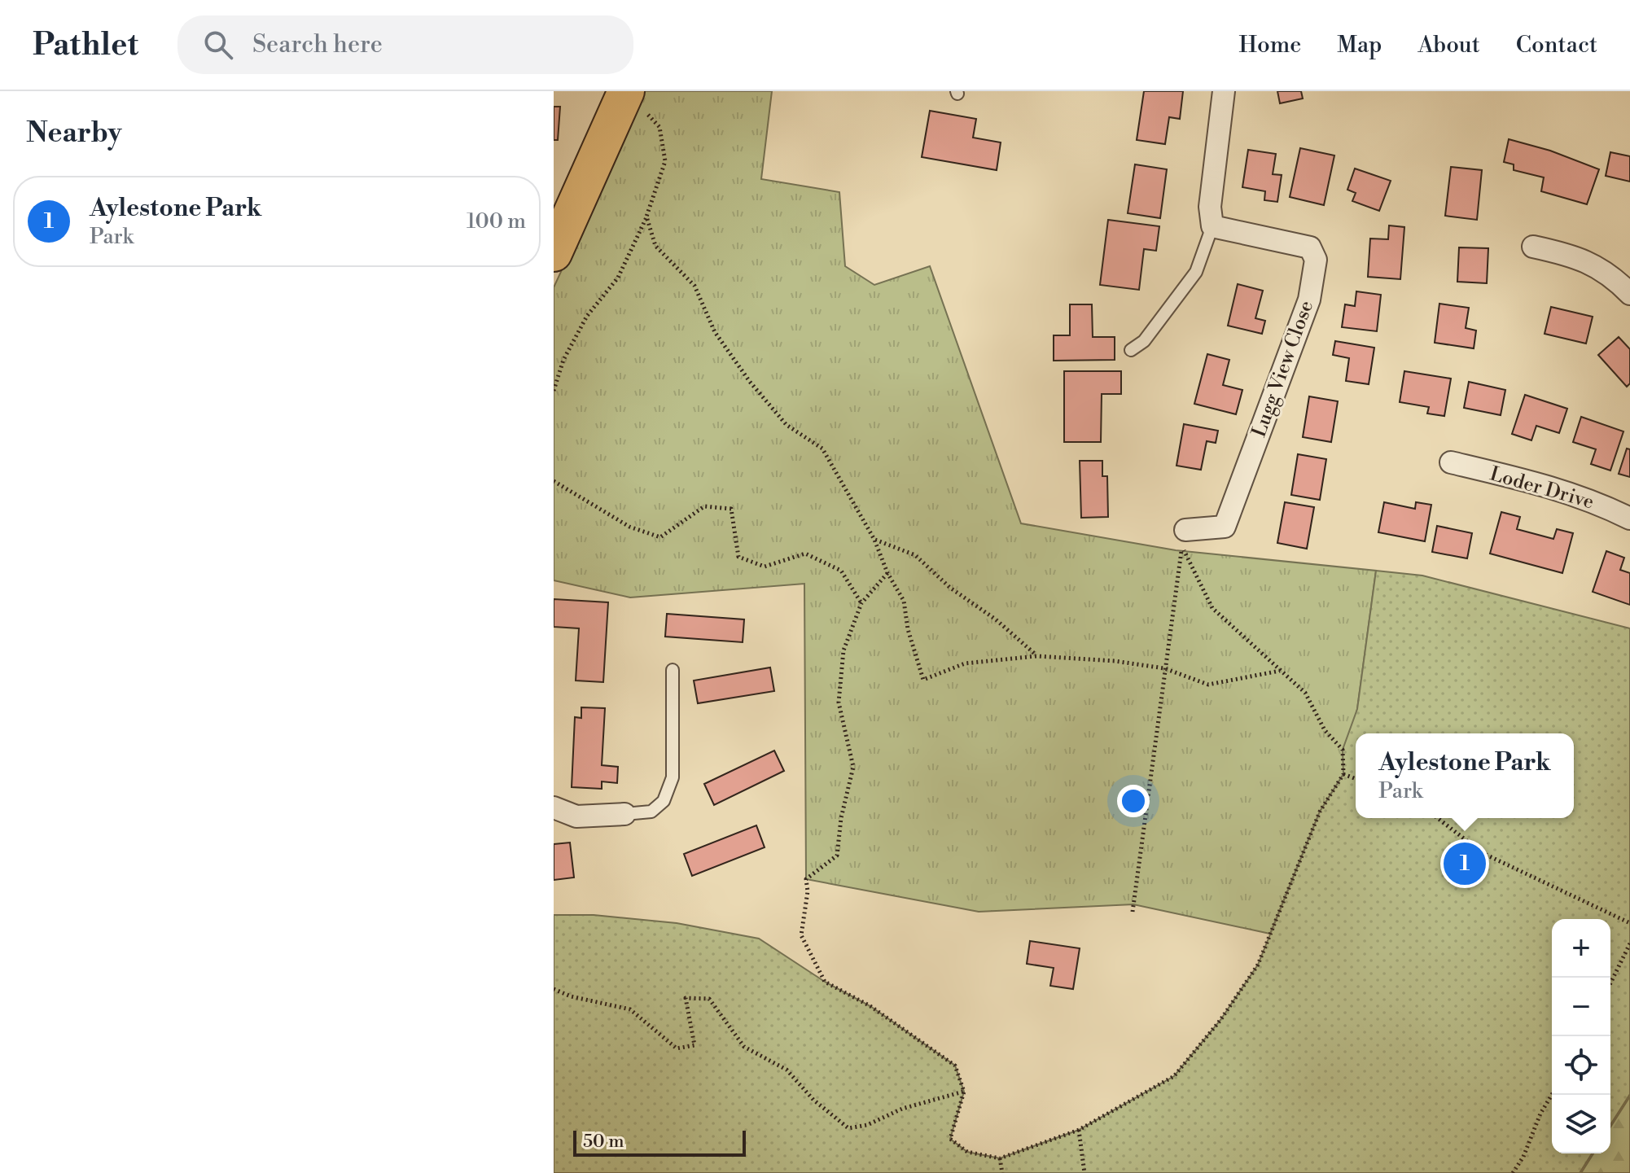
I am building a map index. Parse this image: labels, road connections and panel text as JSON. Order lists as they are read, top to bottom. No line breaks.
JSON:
{"streets":{"street":["Lugg View Close","Loder Drive"]},"scale_bar":"50 m","page":{"header":"Pathlet","search":"Search here","nav":["Home","Map","About","Contact"],"heading":"Nearby","list":[{"mark":"1","name":"Aylestone Park","note":"Park","value":"100 m"}],"popup":["Aylestone Park","Park"],"pins":"1","map_buttons":["+","−"],"scale":"50 m"}}
